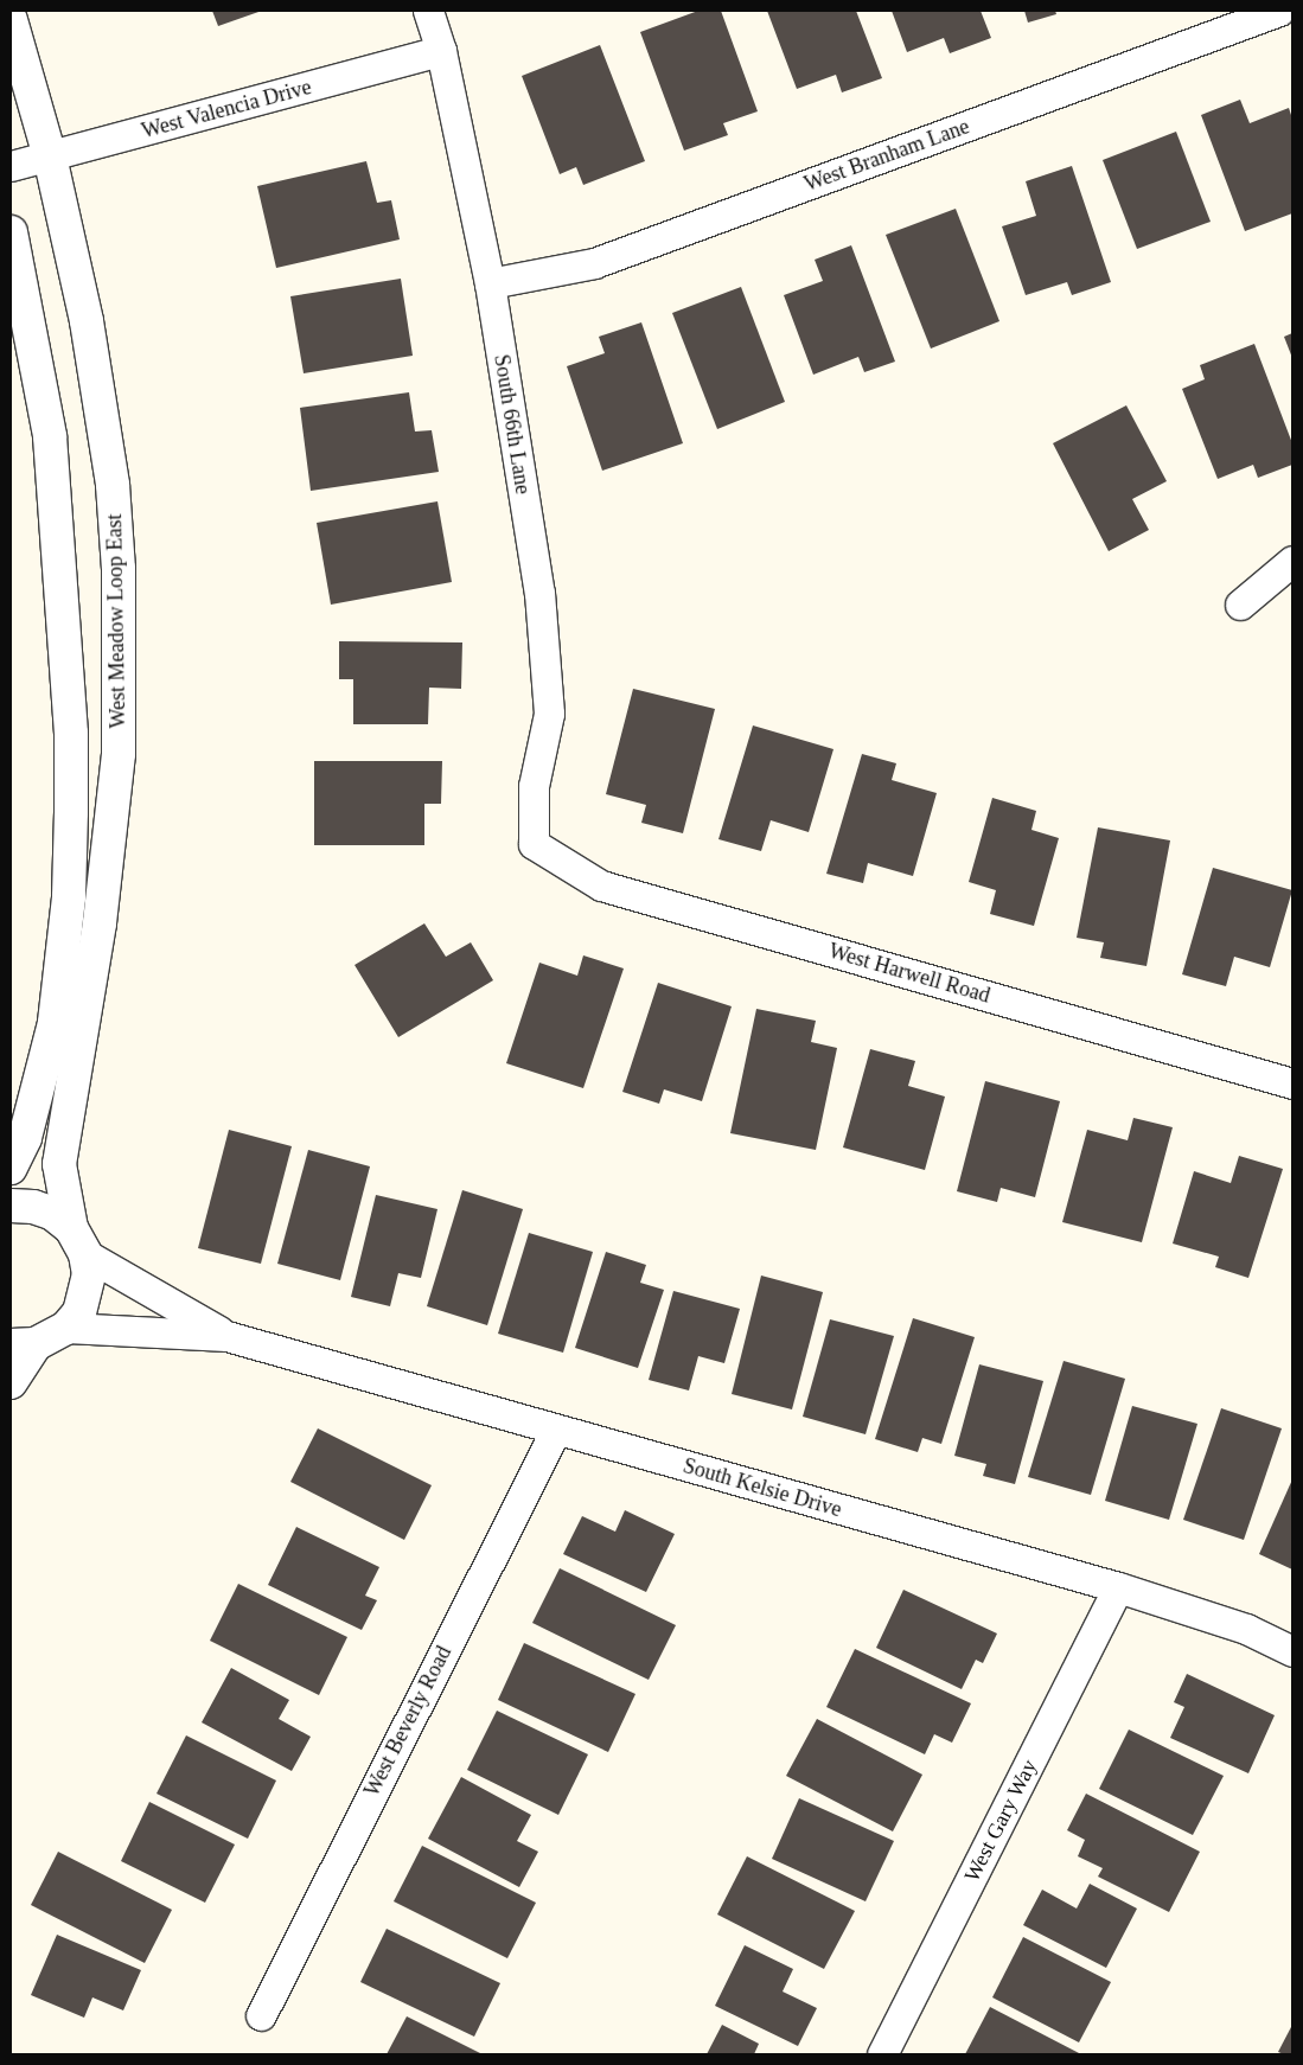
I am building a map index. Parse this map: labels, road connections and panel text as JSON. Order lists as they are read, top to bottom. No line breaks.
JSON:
{"streets":{"street":["West Valencia Drive","West Branham Lane","South 66th Lane","West Meadow Loop East","West Harwell Road","South Kelsie Drive","West Beverly Road","West Gary Way"]},"crossings":[["West Valencia Drive","South 66th Lane"],["West Valencia Drive","West Meadow Loop East"],["West Branham Lane","South 66th Lane"],["South 66th Lane","West Harwell Road"],["West Meadow Loop East","South Kelsie Drive"],["South Kelsie Drive","West Beverly Road"],["South Kelsie Drive","West Gary Way"]]}
